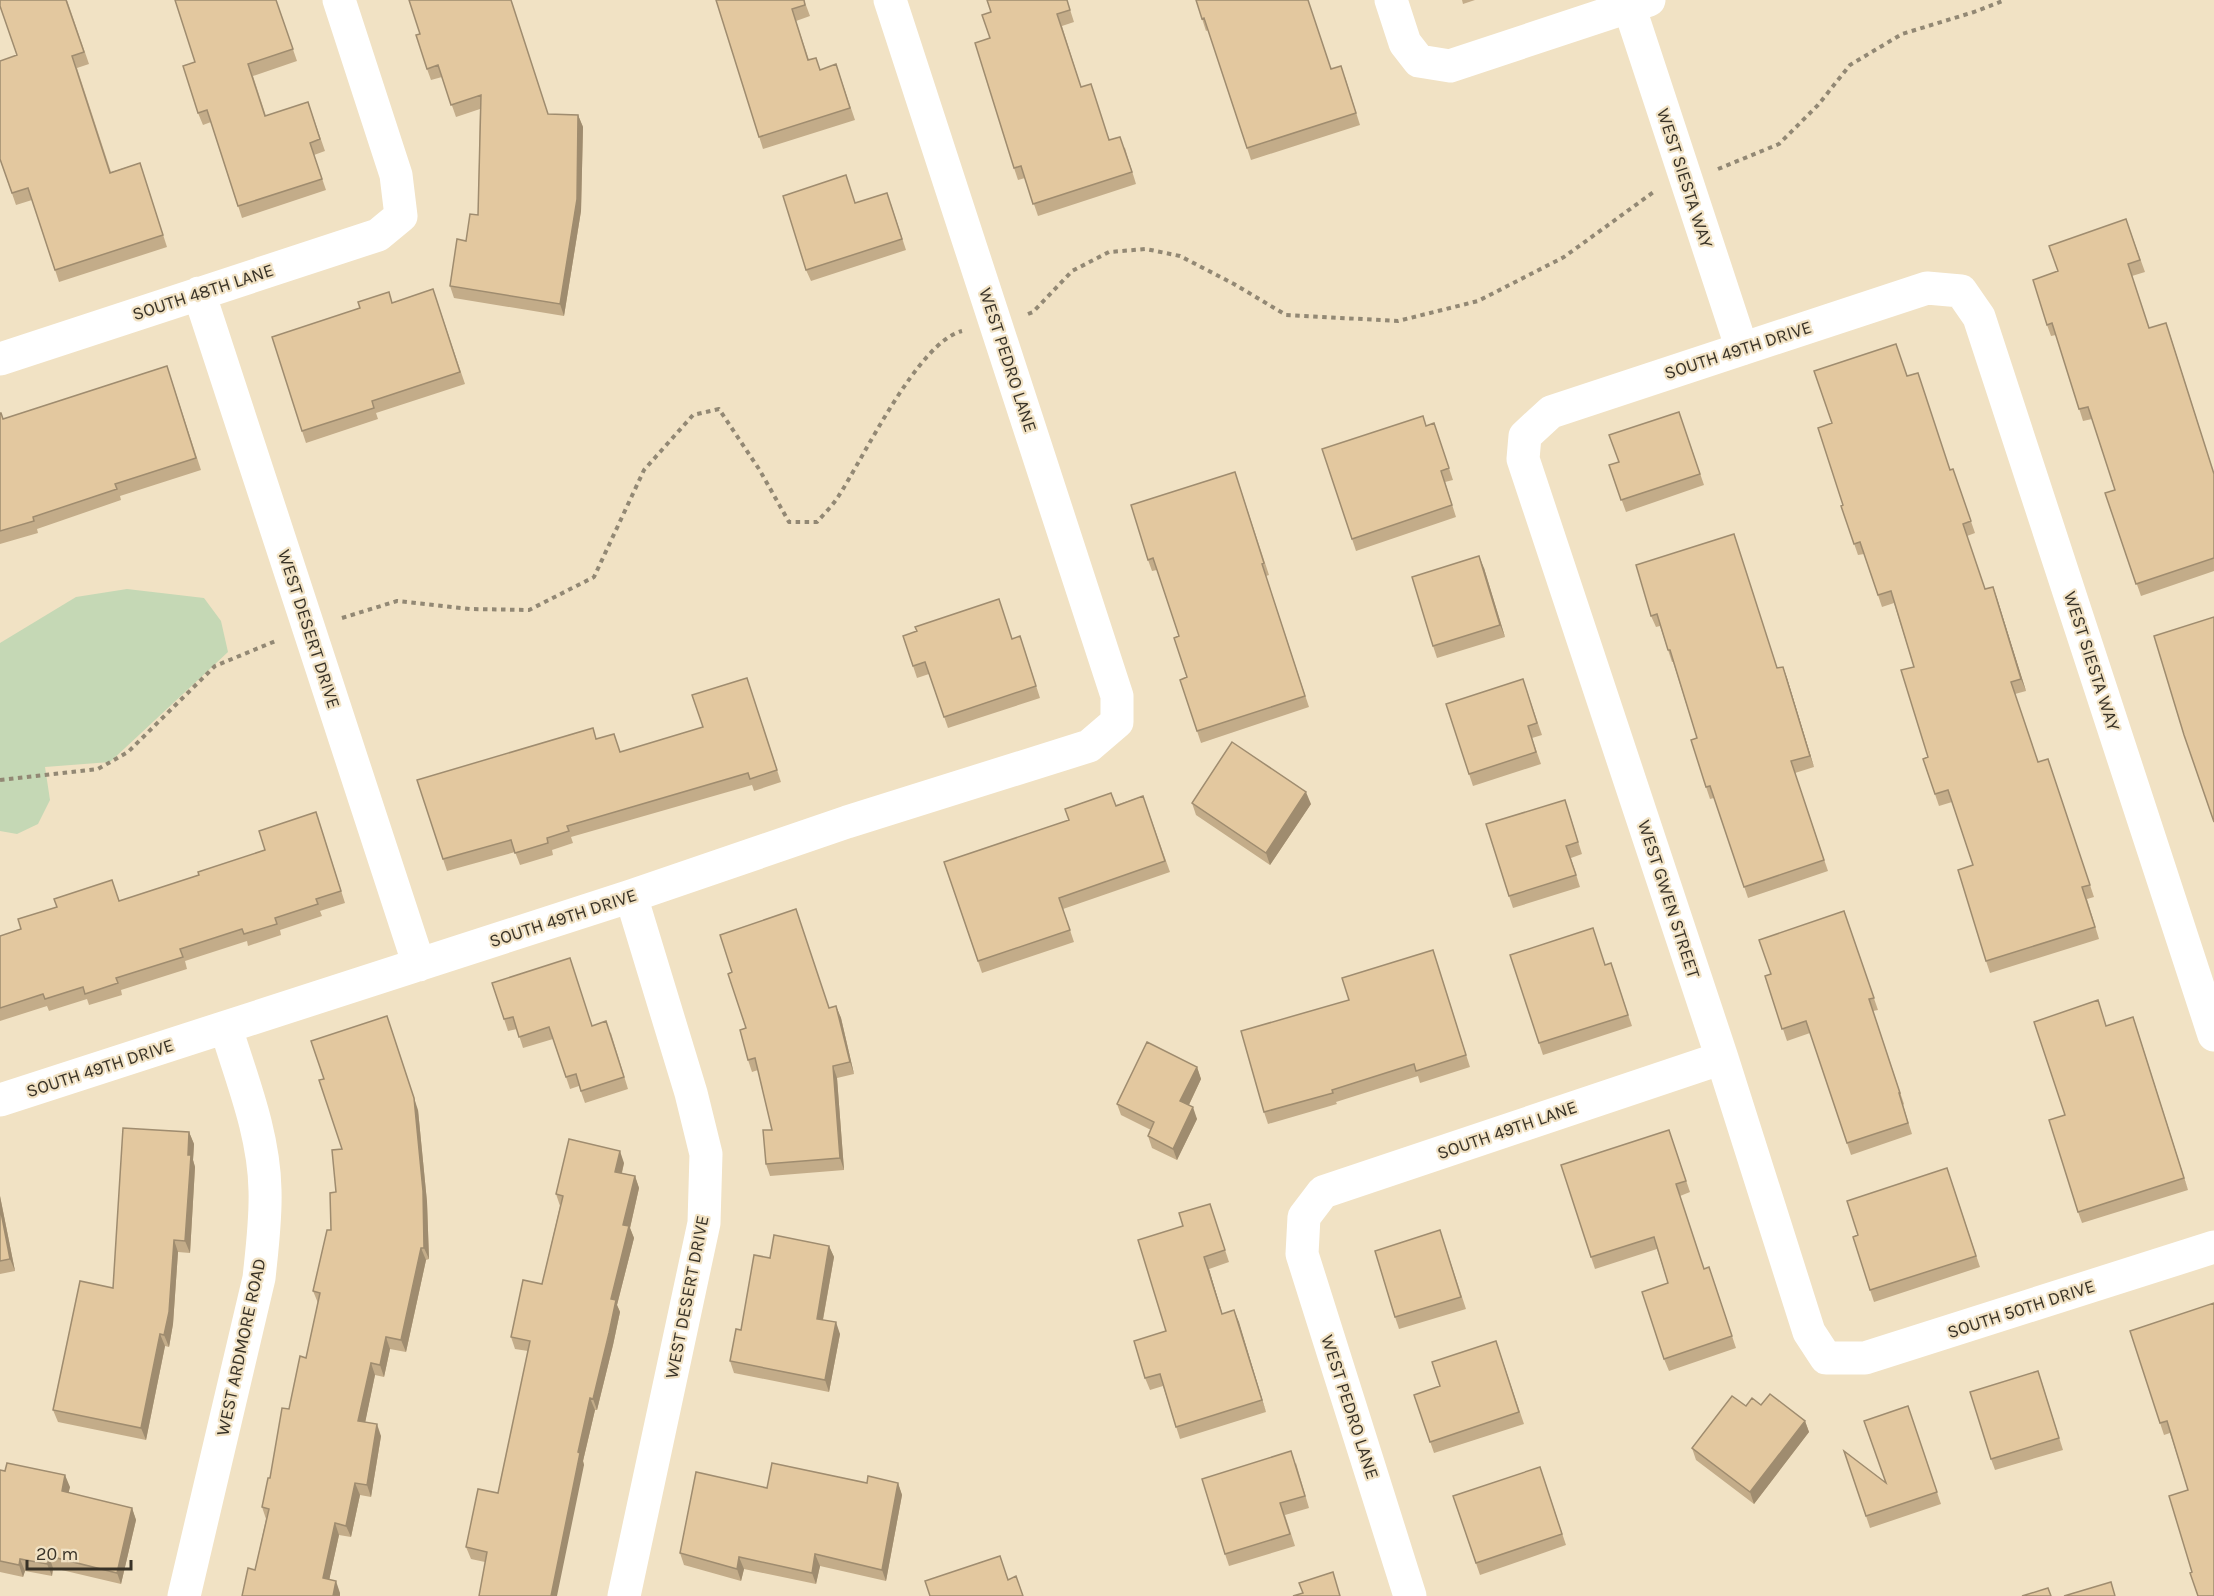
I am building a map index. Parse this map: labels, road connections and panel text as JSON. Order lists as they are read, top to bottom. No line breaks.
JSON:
{"streets":{"street":["WEST SIESTA WAY","SOUTH 48TH LANE","SOUTH 49TH DRIVE","WEST PEDRO LANE","WEST DESERT DRIVE","WEST GWEN STREET","SOUTH 49TH LANE","SOUTH 50TH DRIVE","WEST ARDMORE ROAD"]},"crossings":[["WEST SIESTA WAY","SOUTH 49TH DRIVE"],["SOUTH 48TH LANE","WEST DESERT DRIVE"],["SOUTH 49TH DRIVE","WEST PEDRO LANE"],["SOUTH 49TH DRIVE","WEST DESERT DRIVE"],["SOUTH 49TH DRIVE","WEST GWEN STREET"],["SOUTH 49TH DRIVE","WEST ARDMORE ROAD"],["WEST PEDRO LANE","SOUTH 49TH LANE"],["WEST GWEN STREET","SOUTH 49TH LANE"],["WEST GWEN STREET","SOUTH 50TH DRIVE"]],"scale_bar":"20 m"}
